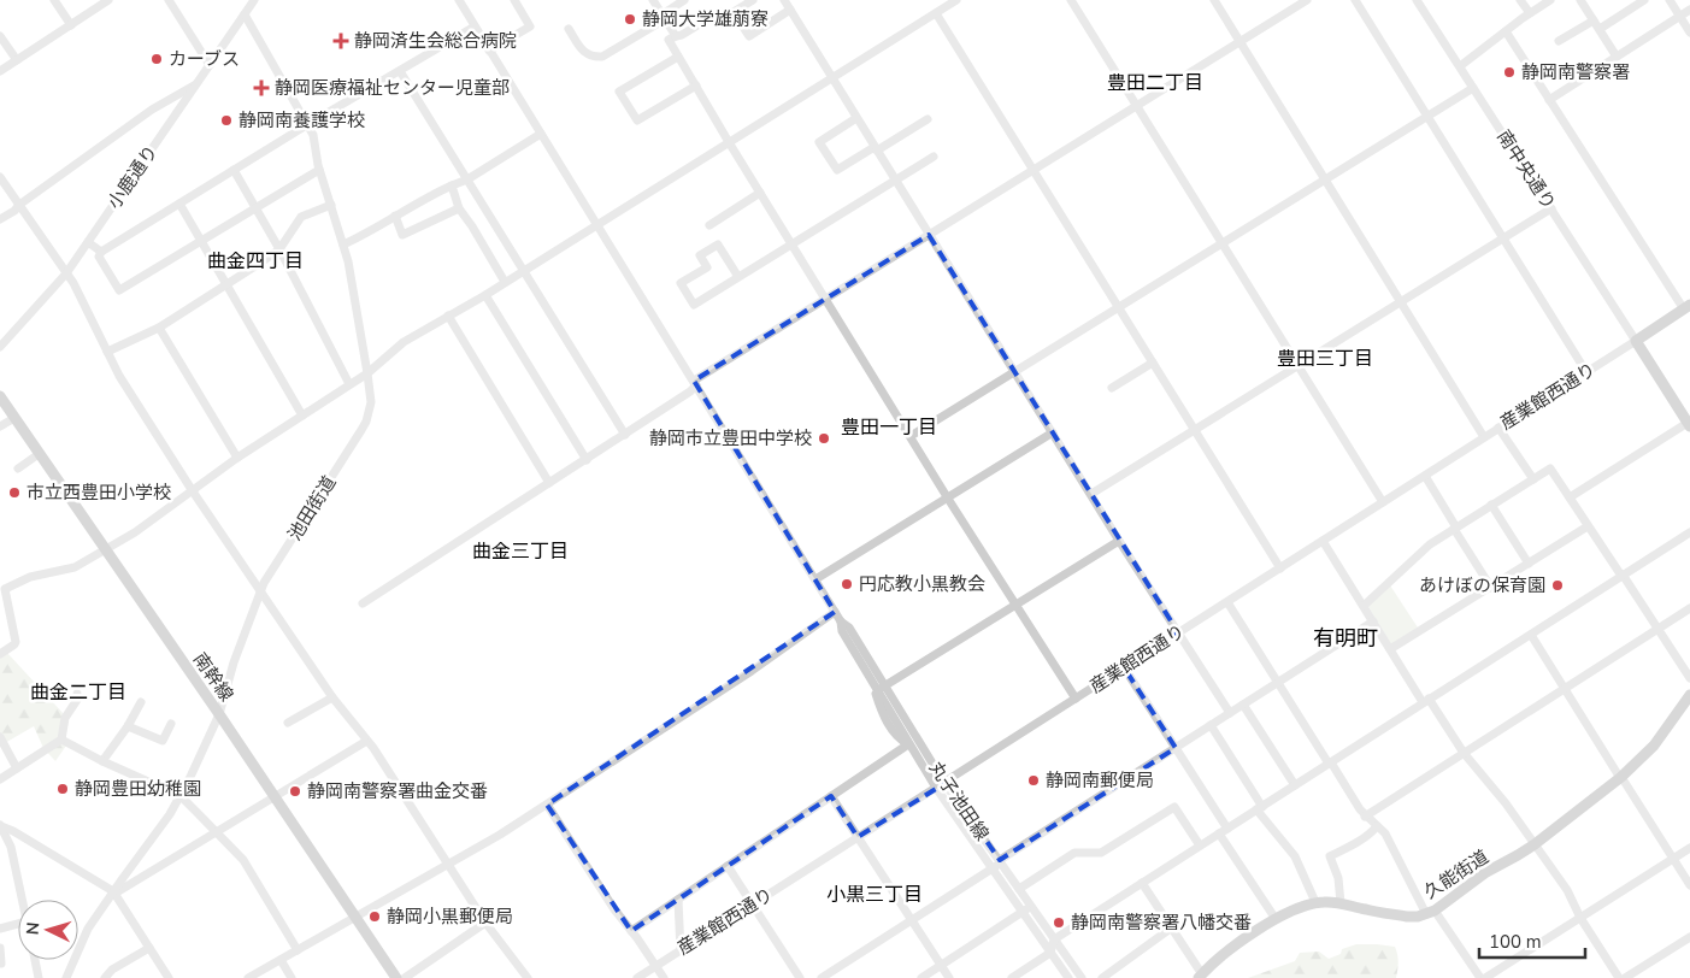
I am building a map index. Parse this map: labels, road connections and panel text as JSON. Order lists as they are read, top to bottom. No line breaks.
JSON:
{"streets":{"main road":["南幹線","久能街道"],"street":["南中央通り","小鹿通り","産業館西通り","池田街道","丸子池田線"]},"crossings":[["南中央通り","産業館西通り"],["小鹿通り","池田街道"],["産業館西通り","丸子池田線"],["池田街道","南幹線"]],"districts":["豊田二丁目","曲金四丁目","豊田三丁目","豊田一丁目","曲金三丁目","有明町","曲金二丁目","小黒三丁目"],"places":{"other":["静岡大学雄萠寮","カーブス","静岡南警察署","静岡南養護学校","静岡市立豊田中学校","市立西豊田小学校","円応教小黒教会","あけぼの保育園","静岡南郵便局","静岡豊田幼稚園","静岡南警察署曲金交番","静岡小黒郵便局","静岡南警察署八幡交番"],"health":["静岡済生会総合病院","静岡医療福祉センター児童部"]},"scale_bar":"100 m","north":"left"}
